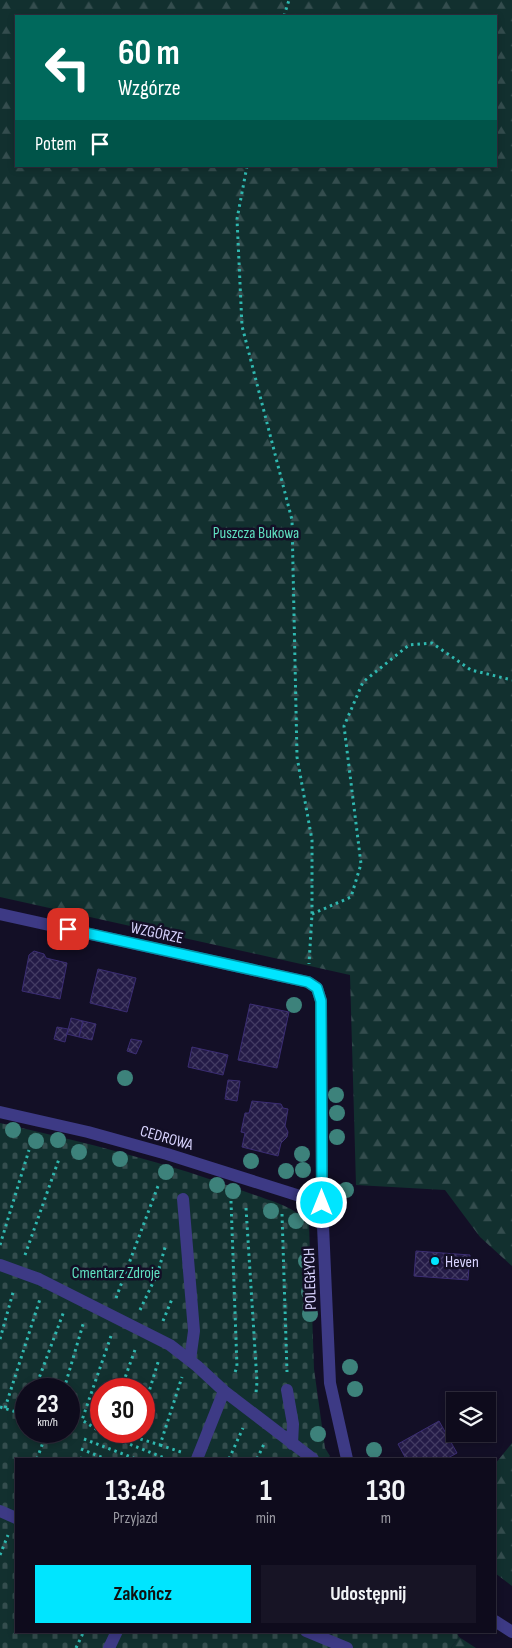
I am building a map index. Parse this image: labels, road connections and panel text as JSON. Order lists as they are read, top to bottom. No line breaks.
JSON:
{"streets":{"street":["WZGÓRZE","CEDROWA","POLEGŁYCH"]},"crossings":[["WZGÓRZE","POLEGŁYCH"],["CEDROWA","POLEGŁYCH"]],"parks":["Puszcza Bukowa","Cmentarz Zdroje"],"places":["Heven"],"page":{"turn":["60 m","Wzgórze"],"then":"Potem","speed":"23 km/h","limit":"30","eta":["13:48","Przyjazd","1","min","130","m"],"buttons":["Zakończ","Udostępnij"]}}
